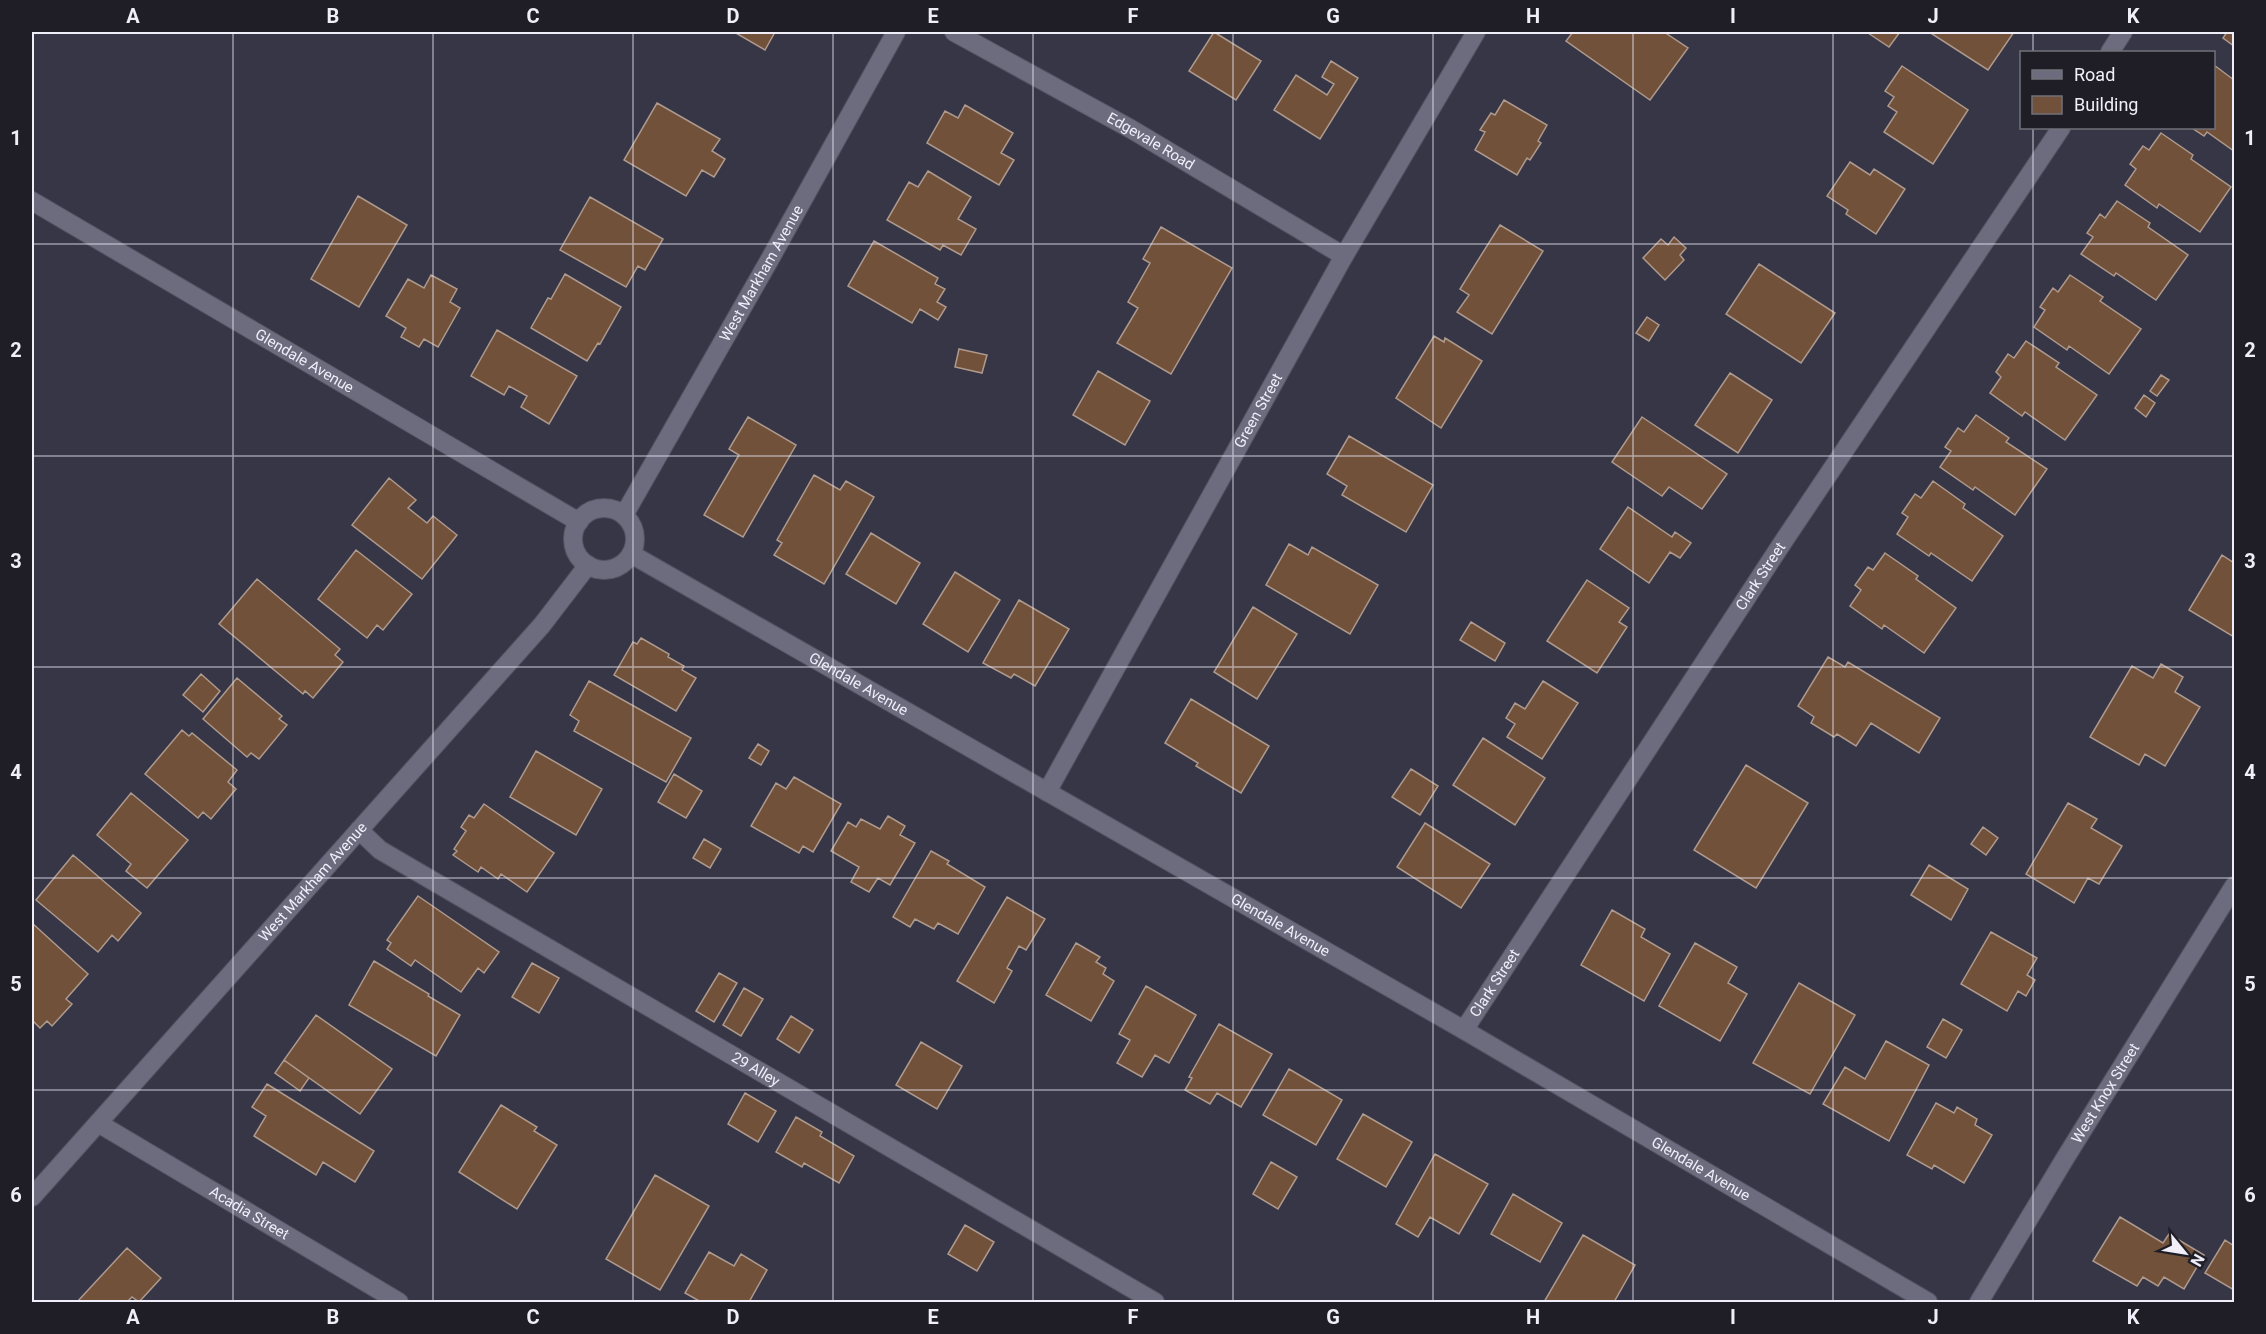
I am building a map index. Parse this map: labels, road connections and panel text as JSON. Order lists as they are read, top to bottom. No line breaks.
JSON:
{"streets":{"street":["Edgevale Road","West Markham Avenue","Glendale Avenue","Green Street","Clark Street","29 Alley","West Knox Street","Acadia Street"]},"crossings":[["Edgevale Road","Green Street"],["West Markham Avenue","Glendale Avenue"],["West Markham Avenue","29 Alley"],["West Markham Avenue","Acadia Street"],["Glendale Avenue","Green Street"],["Glendale Avenue","Clark Street"]],"legend":["Road","Building"],"north":"bottom right","grid":{"columns":["A","B","C","D","E","F","G","H","I","J","K"],"rows":["1","2","3","4","5","6"]}}
